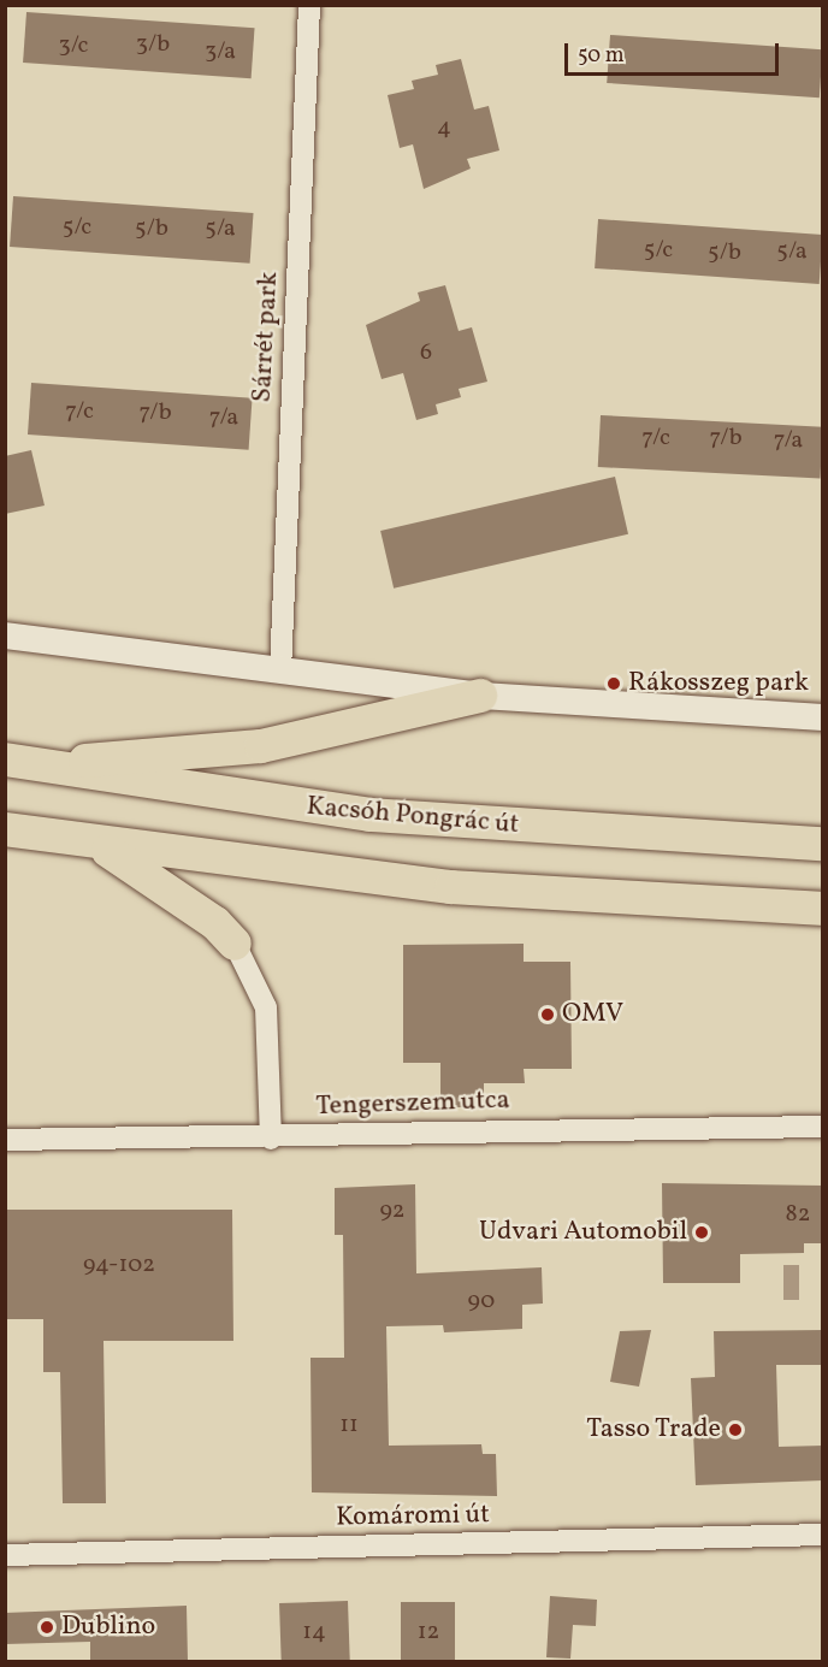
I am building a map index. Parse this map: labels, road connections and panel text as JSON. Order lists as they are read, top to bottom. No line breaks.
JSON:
{"streets":{"main road":["Kacsóh Pongrác út"],"street":["Sárrét park","Tengerszem utca","Komáromi út"]},"places":["Rákosszeg park","OMV","Udvari Automobil","Tasso Trade","Dublino"],"house_numbers":["3/b","3/c","3/a","4","5/c","5/b","5/a","5/c","5/a","5/b","6","7/c","7/b","7/a","7/c","7/b","7/a","92","82","94-102","90","11","14","12"],"scale_bar":"50 m"}
